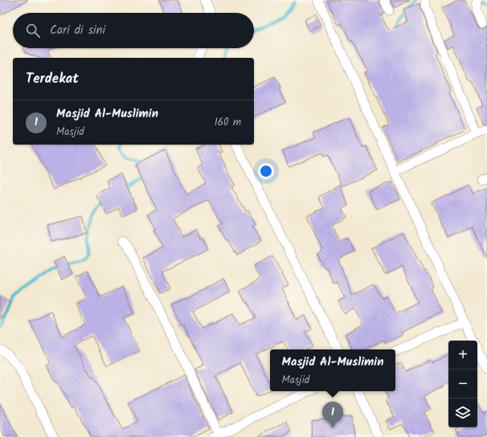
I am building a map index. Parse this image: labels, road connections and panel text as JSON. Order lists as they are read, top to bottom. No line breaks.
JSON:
{"page":{"search":"Cari di sini","heading":"Terdekat","list":[{"mark":"1","name":"Masjid Al-Muslimin","note":"Masjid","value":"160 m"}],"map_buttons":["+","−"],"popup":["Masjid Al-Muslimin","Masjid"],"pins":"1"}}
